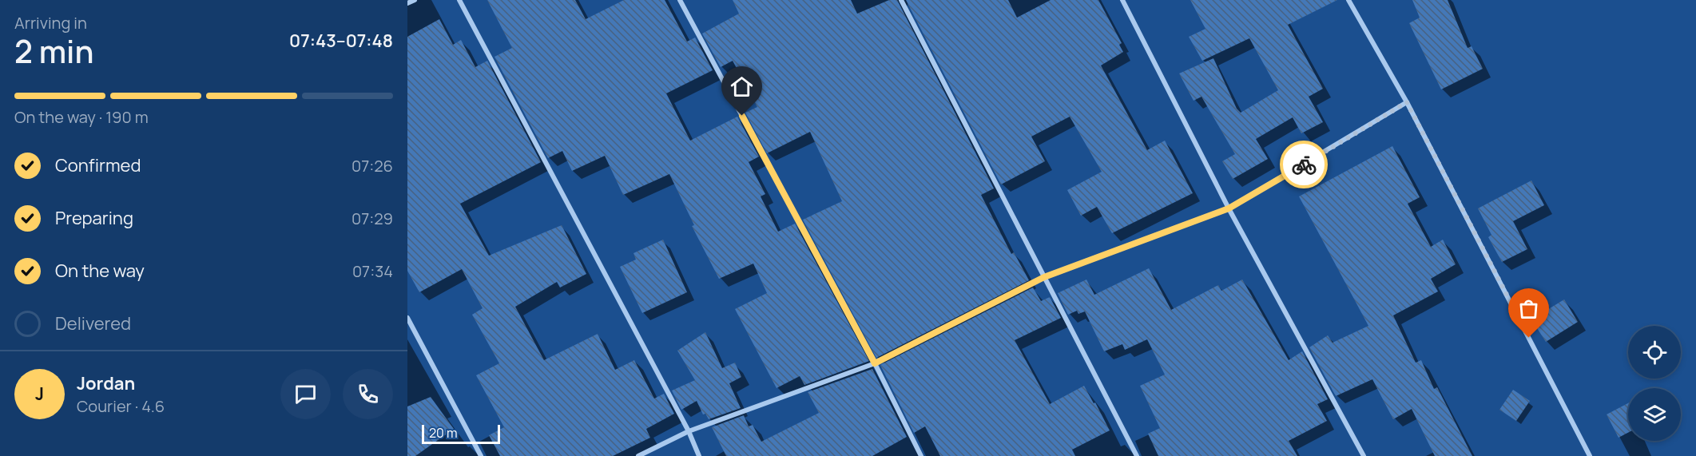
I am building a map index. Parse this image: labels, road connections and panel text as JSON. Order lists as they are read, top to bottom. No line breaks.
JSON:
{"scale_bar":"20 m","page":{"heading":["2 min","Arriving in","07:43–07:48"],"panel":["Jordan","Courier · 4.6"],"bar":"On the way · 190 m","list":[["Confirmed","07:26"],["Preparing","07:29"],["On the way","07:34"],"Delivered"],"round":"J","scale":"20 m"}}
